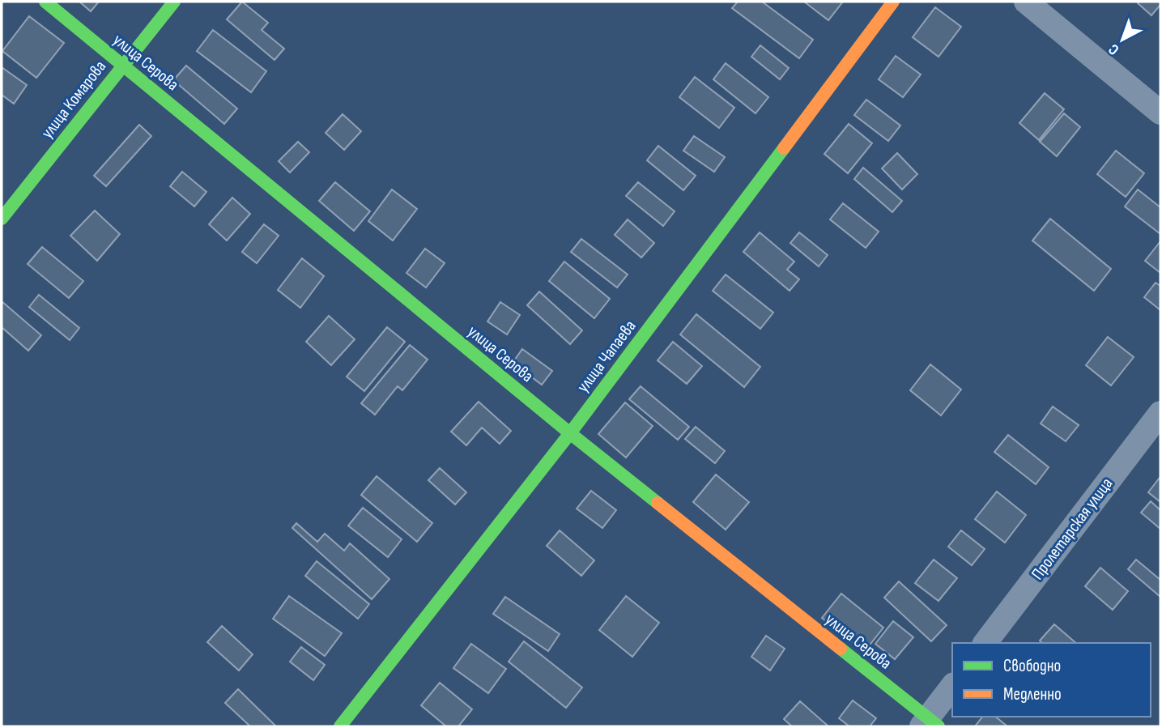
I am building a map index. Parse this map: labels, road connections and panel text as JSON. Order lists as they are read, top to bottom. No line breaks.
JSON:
{"streets":{"street":["улица Серова","улица Комарова","улица Чапаева","Пролетарская улица"]},"crossings":[["улица Серова","улица Комарова"],["улица Серова","улица Чапаева"]],"legend":["Свободно","Медленно"],"north":"bottom left"}
